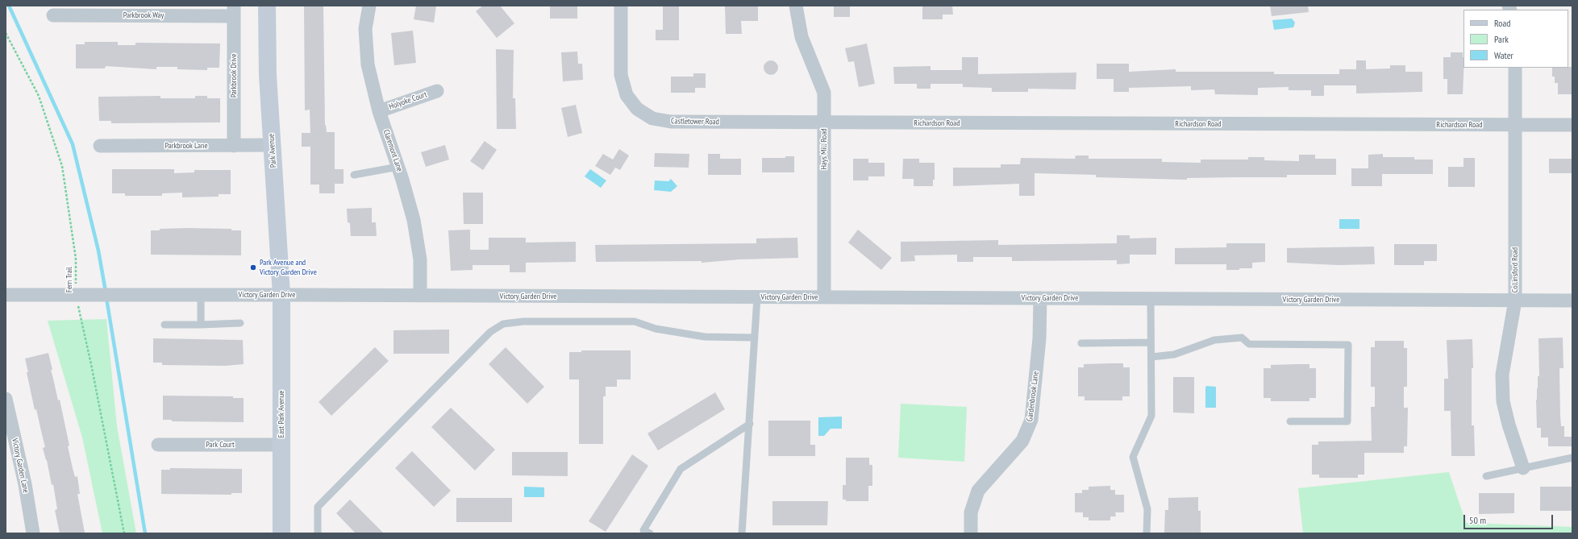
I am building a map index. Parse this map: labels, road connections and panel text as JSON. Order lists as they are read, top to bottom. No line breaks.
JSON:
{"streets":{"main road":["Park Avenue","East Park Avenue"],"street":["Parkbrook Way","Parkbrook Drive","Holyoke Court","Castletower Road","Richardson Road","Parkbrook Lane","Hays Mill Road","Claremont Lane","Collinsford Road","Victory Garden Drive","Gardenbrook Lane","Park Court","Victory Garden Lane"],"path":["Fern Trail"]},"crossings":[["Parkbrook Way","Parkbrook Drive"],["Parkbrook Drive","Parkbrook Lane"],["Holyoke Court","Claremont Lane"],["Castletower Road","Richardson Road"],["Castletower Road","Hays Mill Road"],["Richardson Road","Hays Mill Road"],["Richardson Road","Collinsford Road"],["Parkbrook Lane","Park Avenue"],["Hays Mill Road","Victory Garden Drive"],["Park Avenue","Victory Garden Drive"],["Park Avenue","East Park Avenue"],["Claremont Lane","Victory Garden Drive"],["Collinsford Road","Victory Garden Drive"],["Fern Trail","Victory Garden Drive"],["Victory Garden Drive","Gardenbrook Lane"],["Victory Garden Drive","East Park Avenue"],["East Park Avenue","Park Court"]],"places":["Park Avenue and Victory Garden Drive"],"legend":["Road","Park","Water"],"scale_bar":"50 m"}
